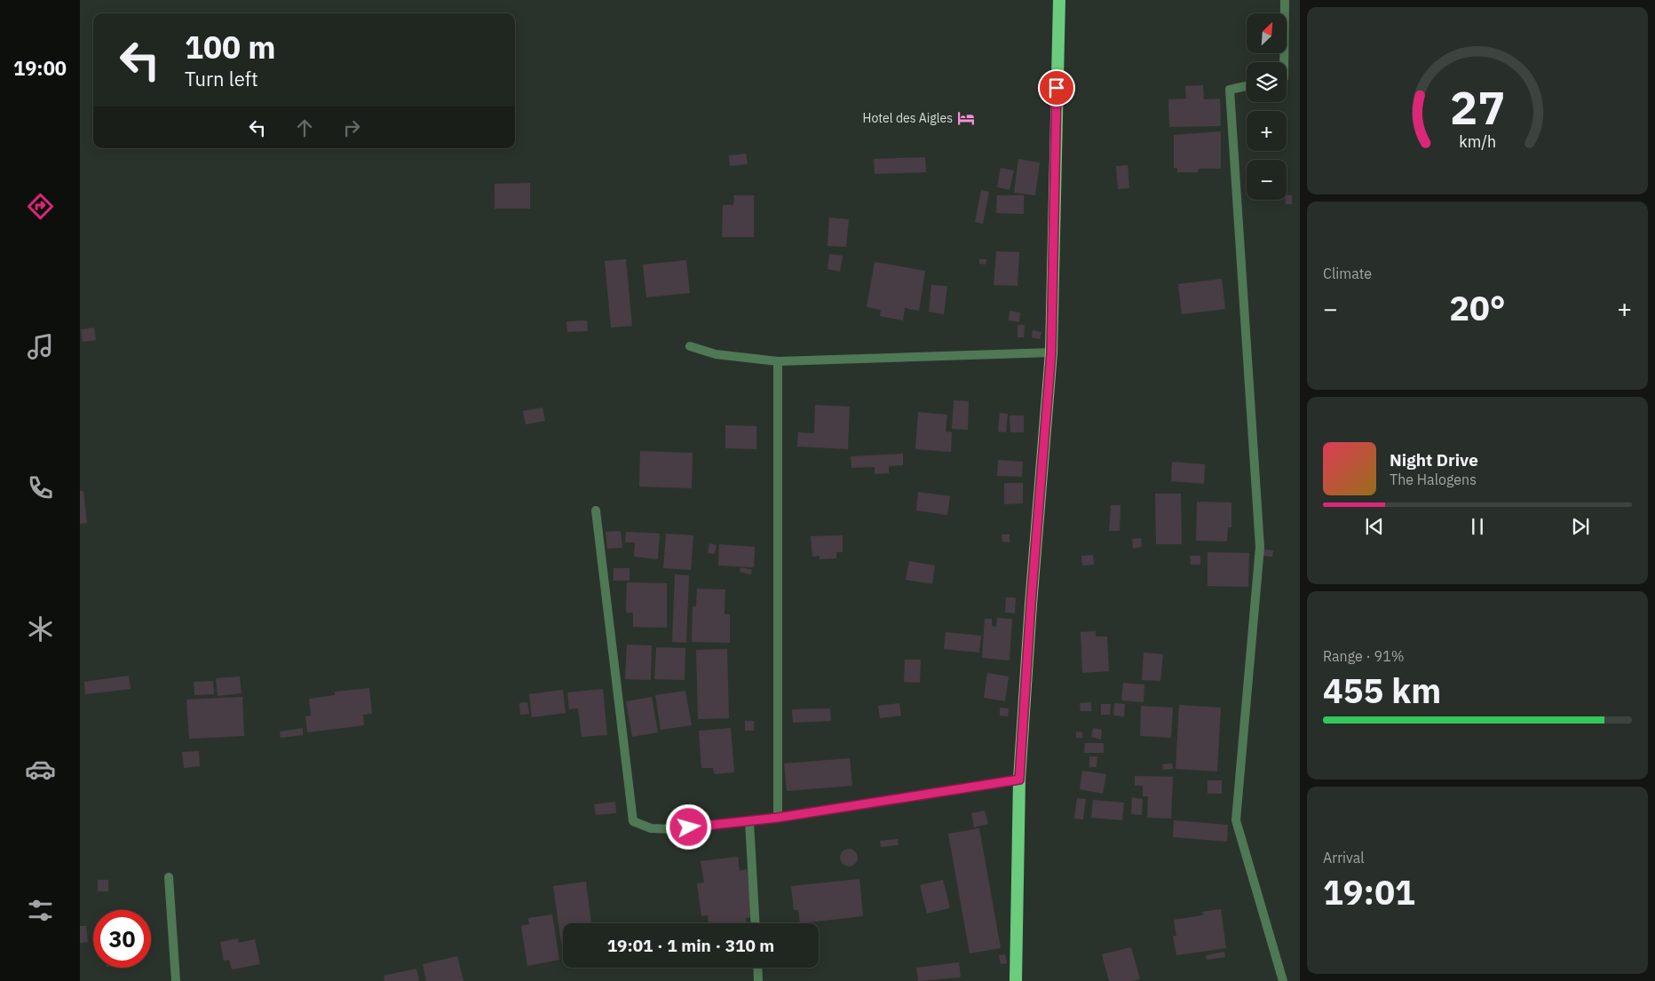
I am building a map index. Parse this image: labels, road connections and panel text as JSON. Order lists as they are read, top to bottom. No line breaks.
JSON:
{"places":{"hotel":["Hotel des Aigles"]},"north":"top right","page":{"tabs":"19:00","map_buttons":["+","−"],"turn":["100 m","Turn left"],"tile":["Climate",["Range · 91%","455 km"],["Arrival","19:01"]],"heat":["−","20°","+"],"song":["Night Drive","The Halogens"],"limit":"30","trip":"19:01 · 1 min · 310 m","gauge":["27","km/h"]}}
